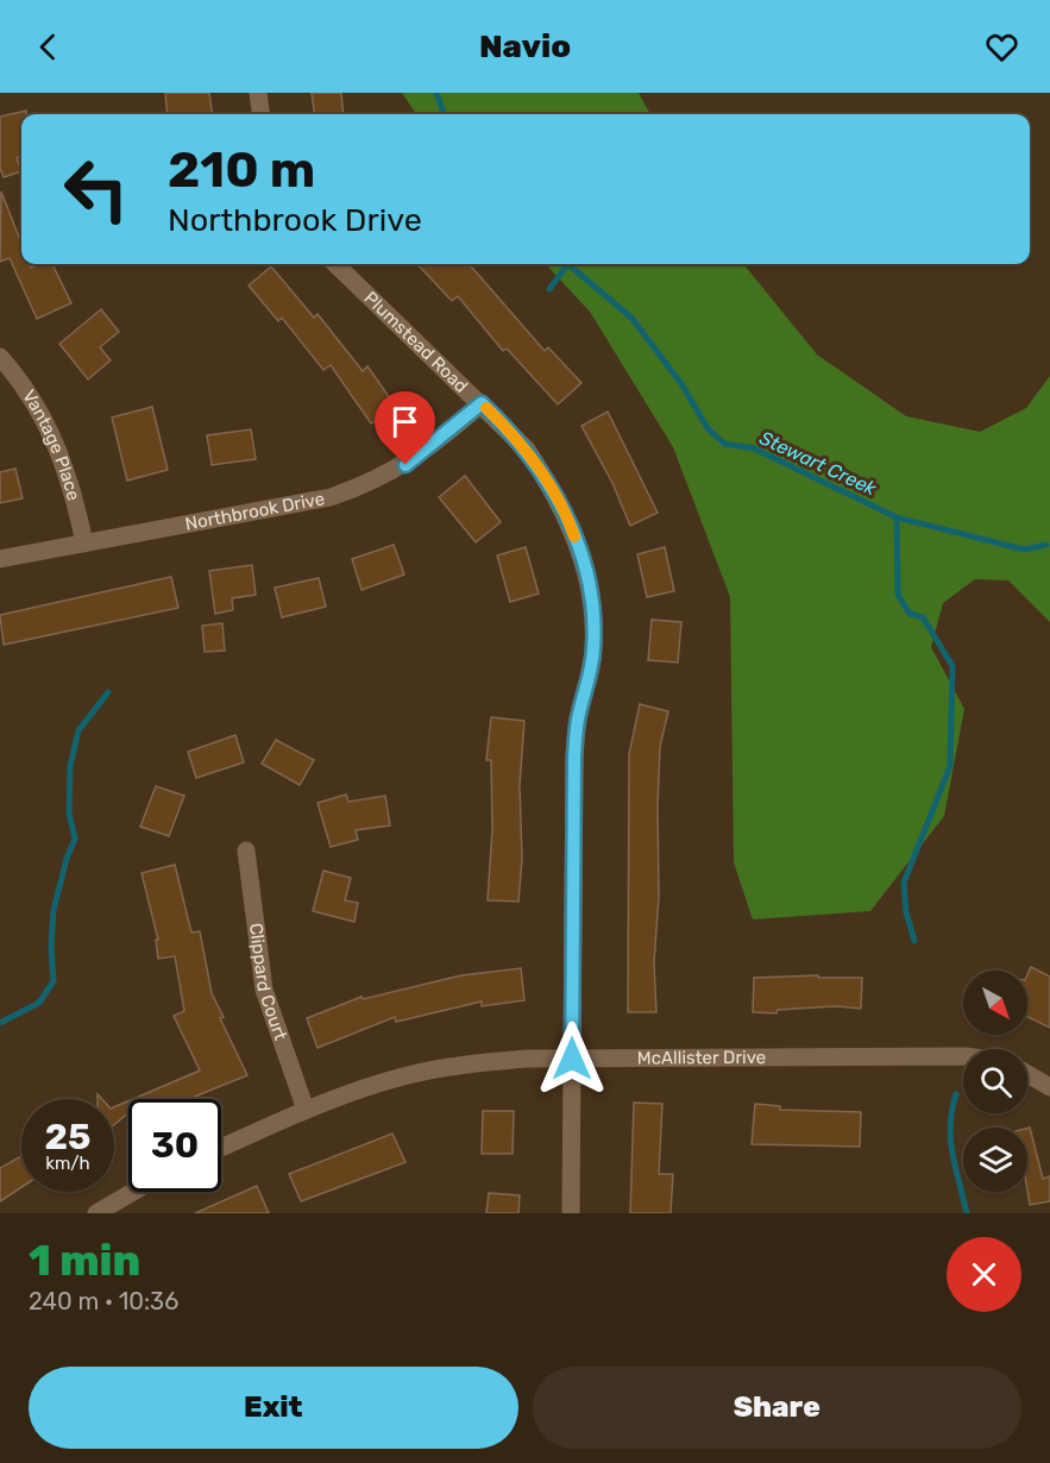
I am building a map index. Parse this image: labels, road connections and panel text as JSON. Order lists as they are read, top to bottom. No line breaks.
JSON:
{"streets":{"street":["Plumstead Road","Vantage Place","Northbrook Drive","Clippard Court","McAllister Drive"]},"crossings":[["Plumstead Road","Northbrook Drive"],["Plumstead Road","McAllister Drive"],["Vantage Place","Northbrook Drive"],["Clippard Court","McAllister Drive"]],"water":["Stewart Creek"],"north":"bottom right","page":{"header":"Navio","turn":["210 m","Northbrook Drive"],"speed":"25 km/h","limit":"30","heading":["1 min","240 m · 10:36"],"buttons":["Exit","Share"]}}
